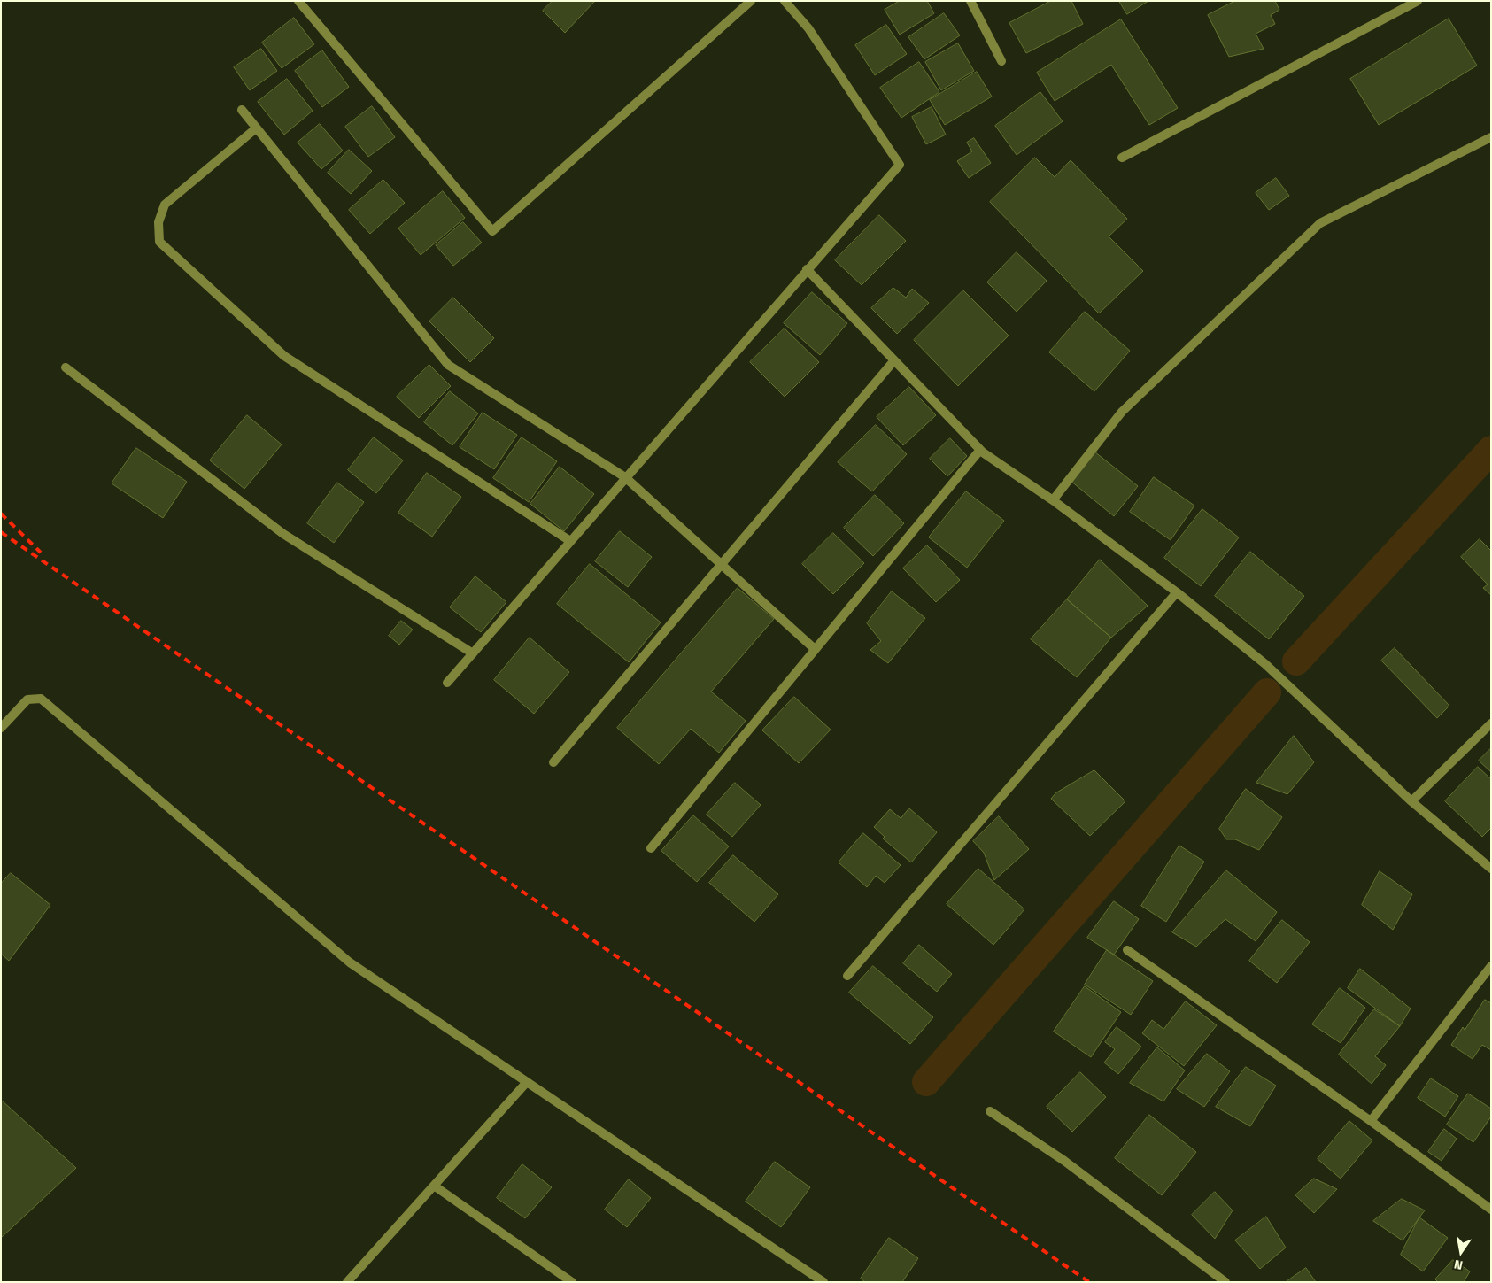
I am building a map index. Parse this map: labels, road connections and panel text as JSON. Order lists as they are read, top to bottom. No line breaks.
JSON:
{"north":"bottom"}
